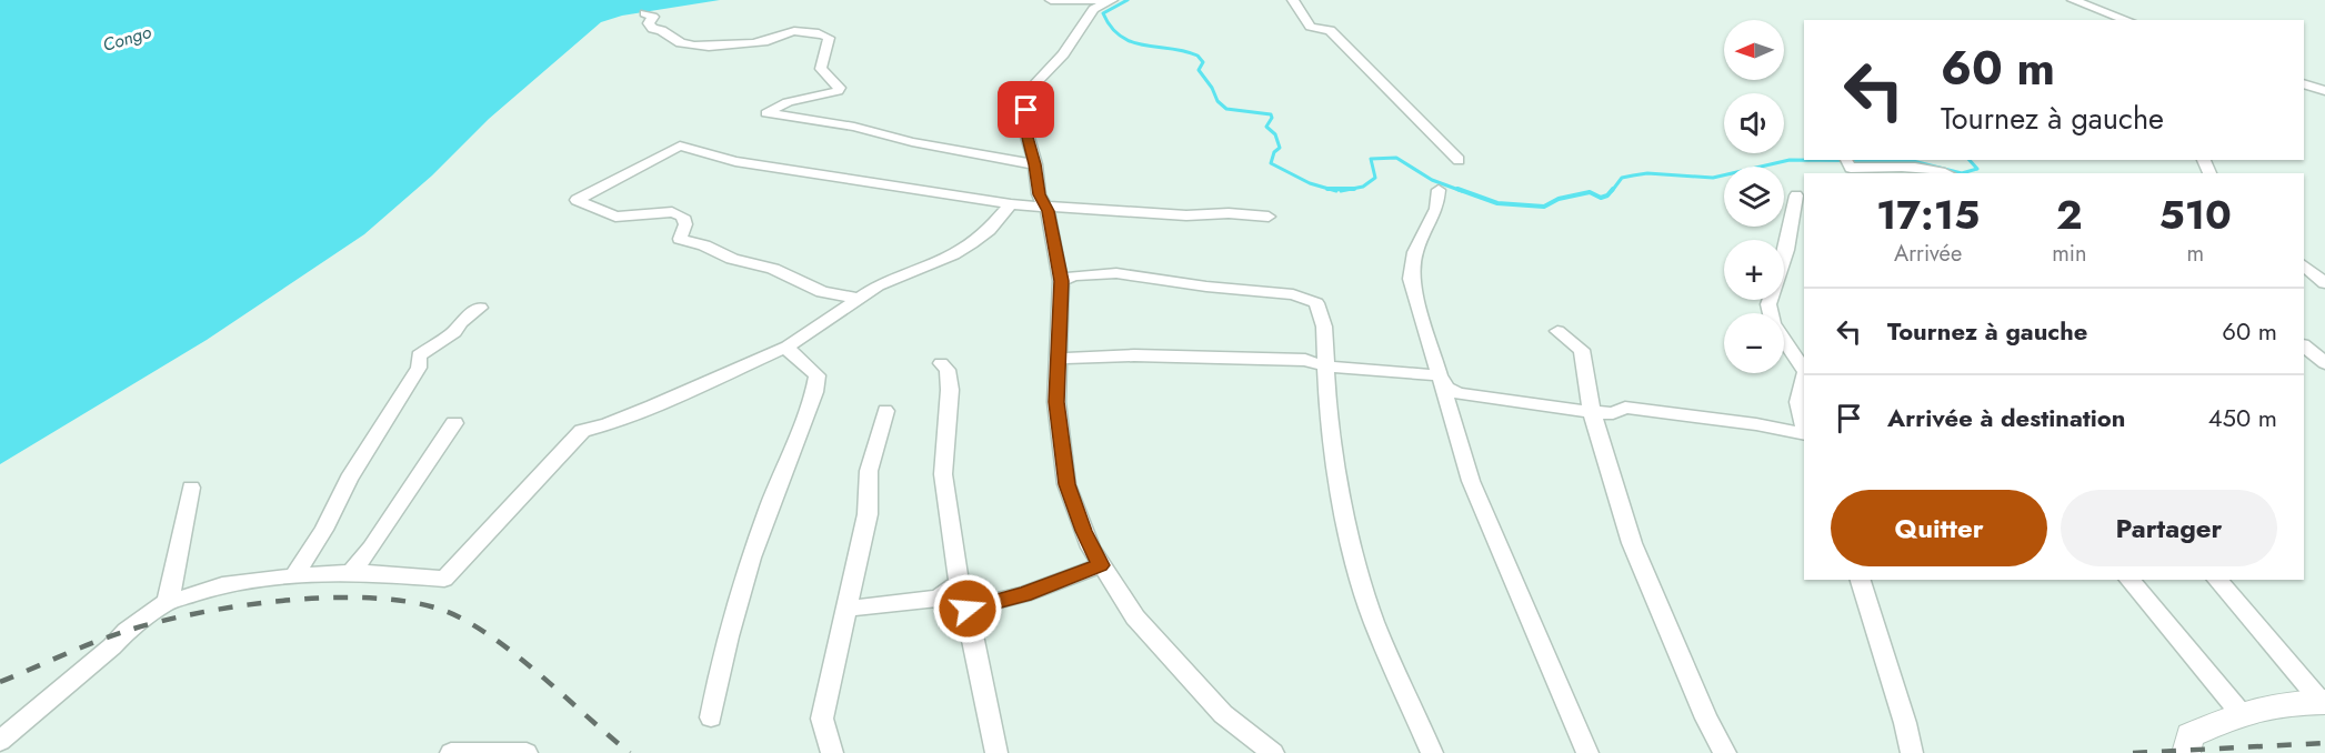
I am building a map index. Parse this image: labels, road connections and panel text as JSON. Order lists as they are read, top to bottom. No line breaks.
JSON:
{"water":["Congo"],"north":"left","page":{"map_buttons":["+","−"],"turn":["60 m","Tournez à gauche"],"eta":["17:15","Arrivée","2","min","510","m"],"list":[{"name":"Tournez à gauche","value":"60 m"},{"name":"Arrivée à destination","value":"450 m"}],"buttons":["Quitter","Partager"]}}
